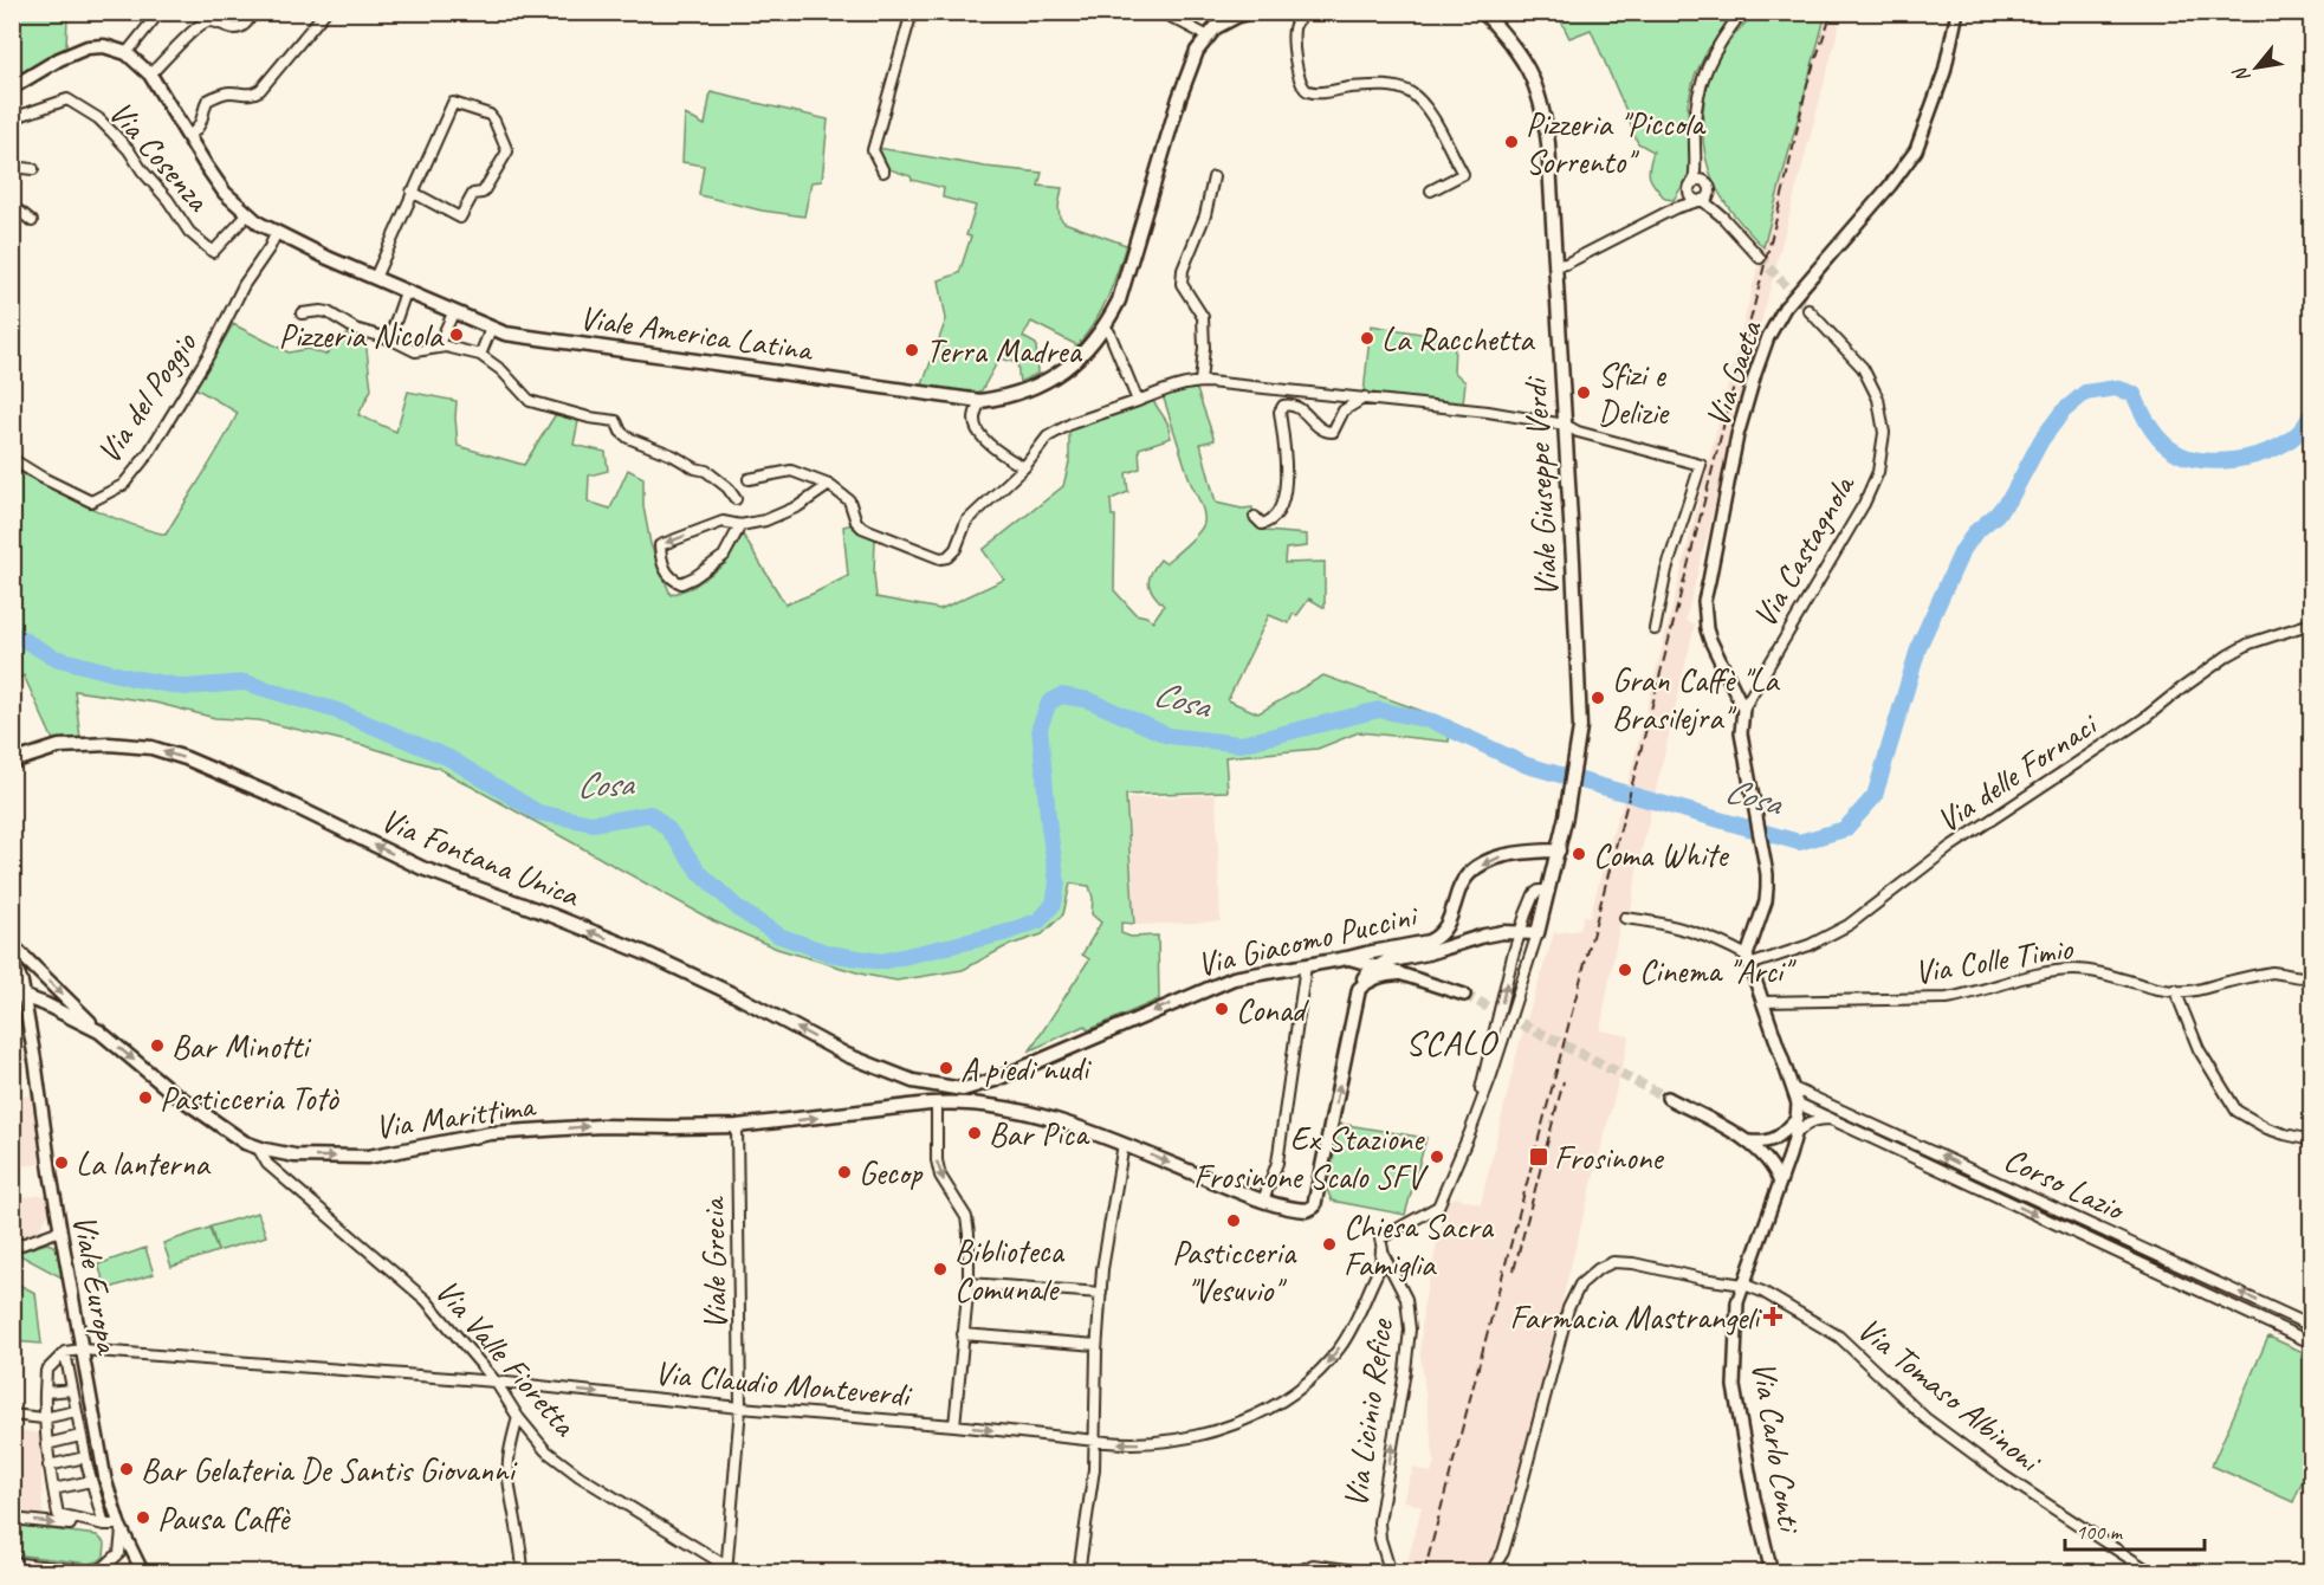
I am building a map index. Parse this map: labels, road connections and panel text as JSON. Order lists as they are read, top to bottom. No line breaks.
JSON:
{"streets":{"main road":["Viale America Latina","Viale Giuseppe Verdi","Via Fontana Unica","Via Giacomo Puccini","Via Marittima"],"street":["Via Cosenza","Via Gaeta","Via del Poggio","Via Castagnola","Via delle Fornaci","Via Colle Timio","Corso Lazio","Viale Grecia","Viale Europa","Via Valle Fioretta","Via Claudio Monteverdi","Via Tomaso Albinoni","Via Licinio Refice","Via Carlo Conti"]},"crossings":[["Via Cosenza","Viale America Latina"],["Viale America Latina","Via del Poggio"],["Via Gaeta","Via Castagnola"],["Via Gaeta","Via delle Fornaci"],["Via Gaeta","Via Carlo Conti"],["Viale Giuseppe Verdi","Via Giacomo Puccini"],["Via delle Fornaci","Via Carlo Conti"],["Via Fontana Unica","Via Giacomo Puccini"],["Via Colle Timio","Via Carlo Conti"],["Via Marittima","Viale Grecia"],["Via Marittima","Viale Europa"],["Via Marittima","Via Valle Fioretta"],["Corso Lazio","Via Carlo Conti"],["Viale Grecia","Via Valle Fioretta"],["Viale Grecia","Via Claudio Monteverdi"],["Viale Europa","Via Claudio Monteverdi"],["Via Valle Fioretta","Via Claudio Monteverdi"],["Via Claudio Monteverdi","Via Licinio Refice"],["Via Tomaso Albinoni","Via Carlo Conti"]],"one_way":["Via Fontana Unica","Via Marittima","Via Licinio Refice"],"districts":["SCALO"],"water":["Cosa"],"places":{"other":["Pizzeria \"Piccola Sorrento\"","Pizzeria Nicola","La Racchetta","Terra Madrea","Sfizi e Delizie","Gran Caffè \"La Brasilejra\"","Coma White","Cinema \"Arci\"","Conad","Bar Minotti","A piedi nudi","Pasticceria Totò","Bar Pica","Ex Stazione Frosinone Scalo SFV","La lanterna","Gecop","Pasticceria \"Vesuvio\"","Chiesa Sacra Famiglia","Biblioteca Comunale","Bar Gelateria De Santis Giovanni","Pausa Caffè"],"transit":["Frosinone"],"health":["Farmacia Mastrangeli"]},"scale_bar":"100 m","north":"bottom left"}
